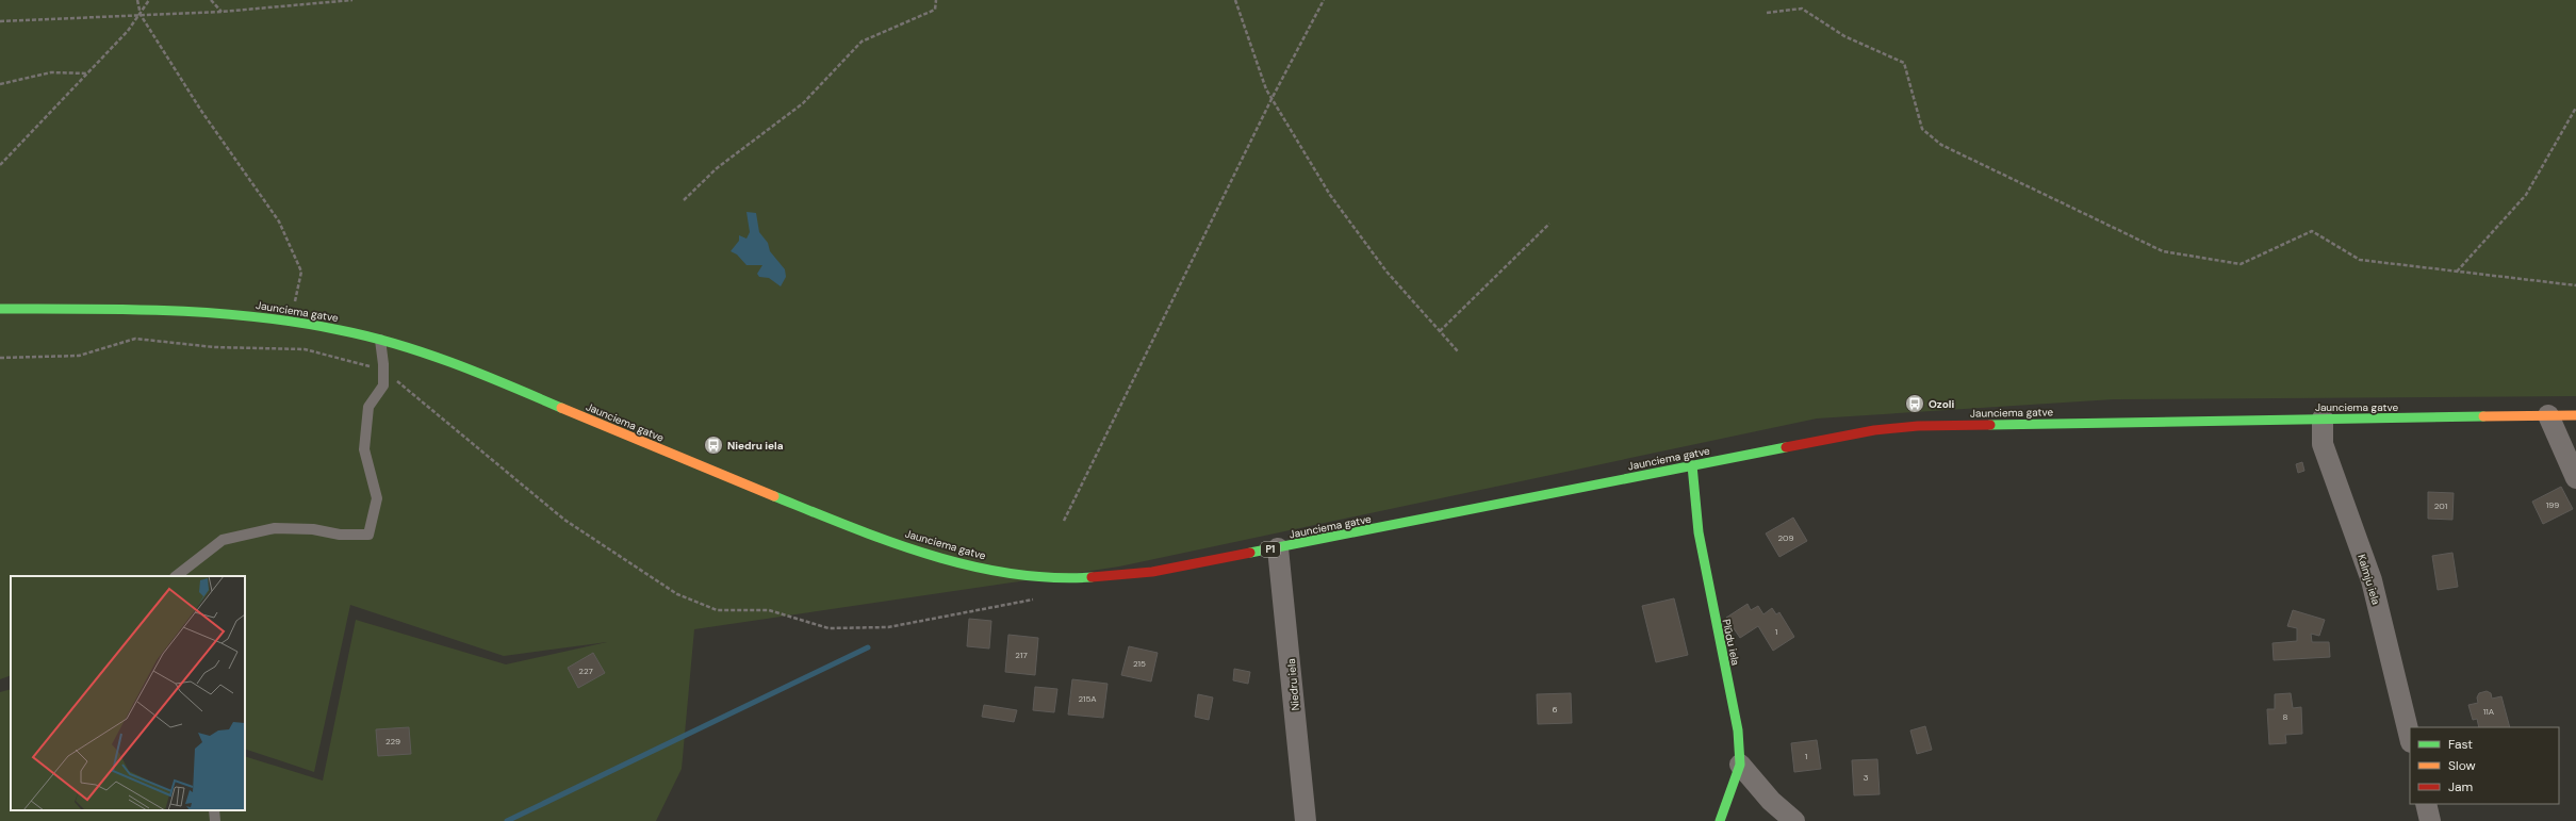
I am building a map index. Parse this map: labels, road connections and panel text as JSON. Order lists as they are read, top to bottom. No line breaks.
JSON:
{"streets":{"main road":["Jaunciema gatve","P1","Plūdu iela"],"street":["Kalmju iela","Niedru iela"]},"crossings":[["Jaunciema gatve","Kalmju iela"],["Jaunciema gatve","Plūdu iela"],["Jaunciema gatve","Niedru iela"]],"places":{"bus stop":["Ozoli","Niedru iela"]},"house_numbers":["199","201","209","1","217","215","227","215A","6","11A","8","229","1","3"],"legend":["Fast","Slow","Jam"]}
